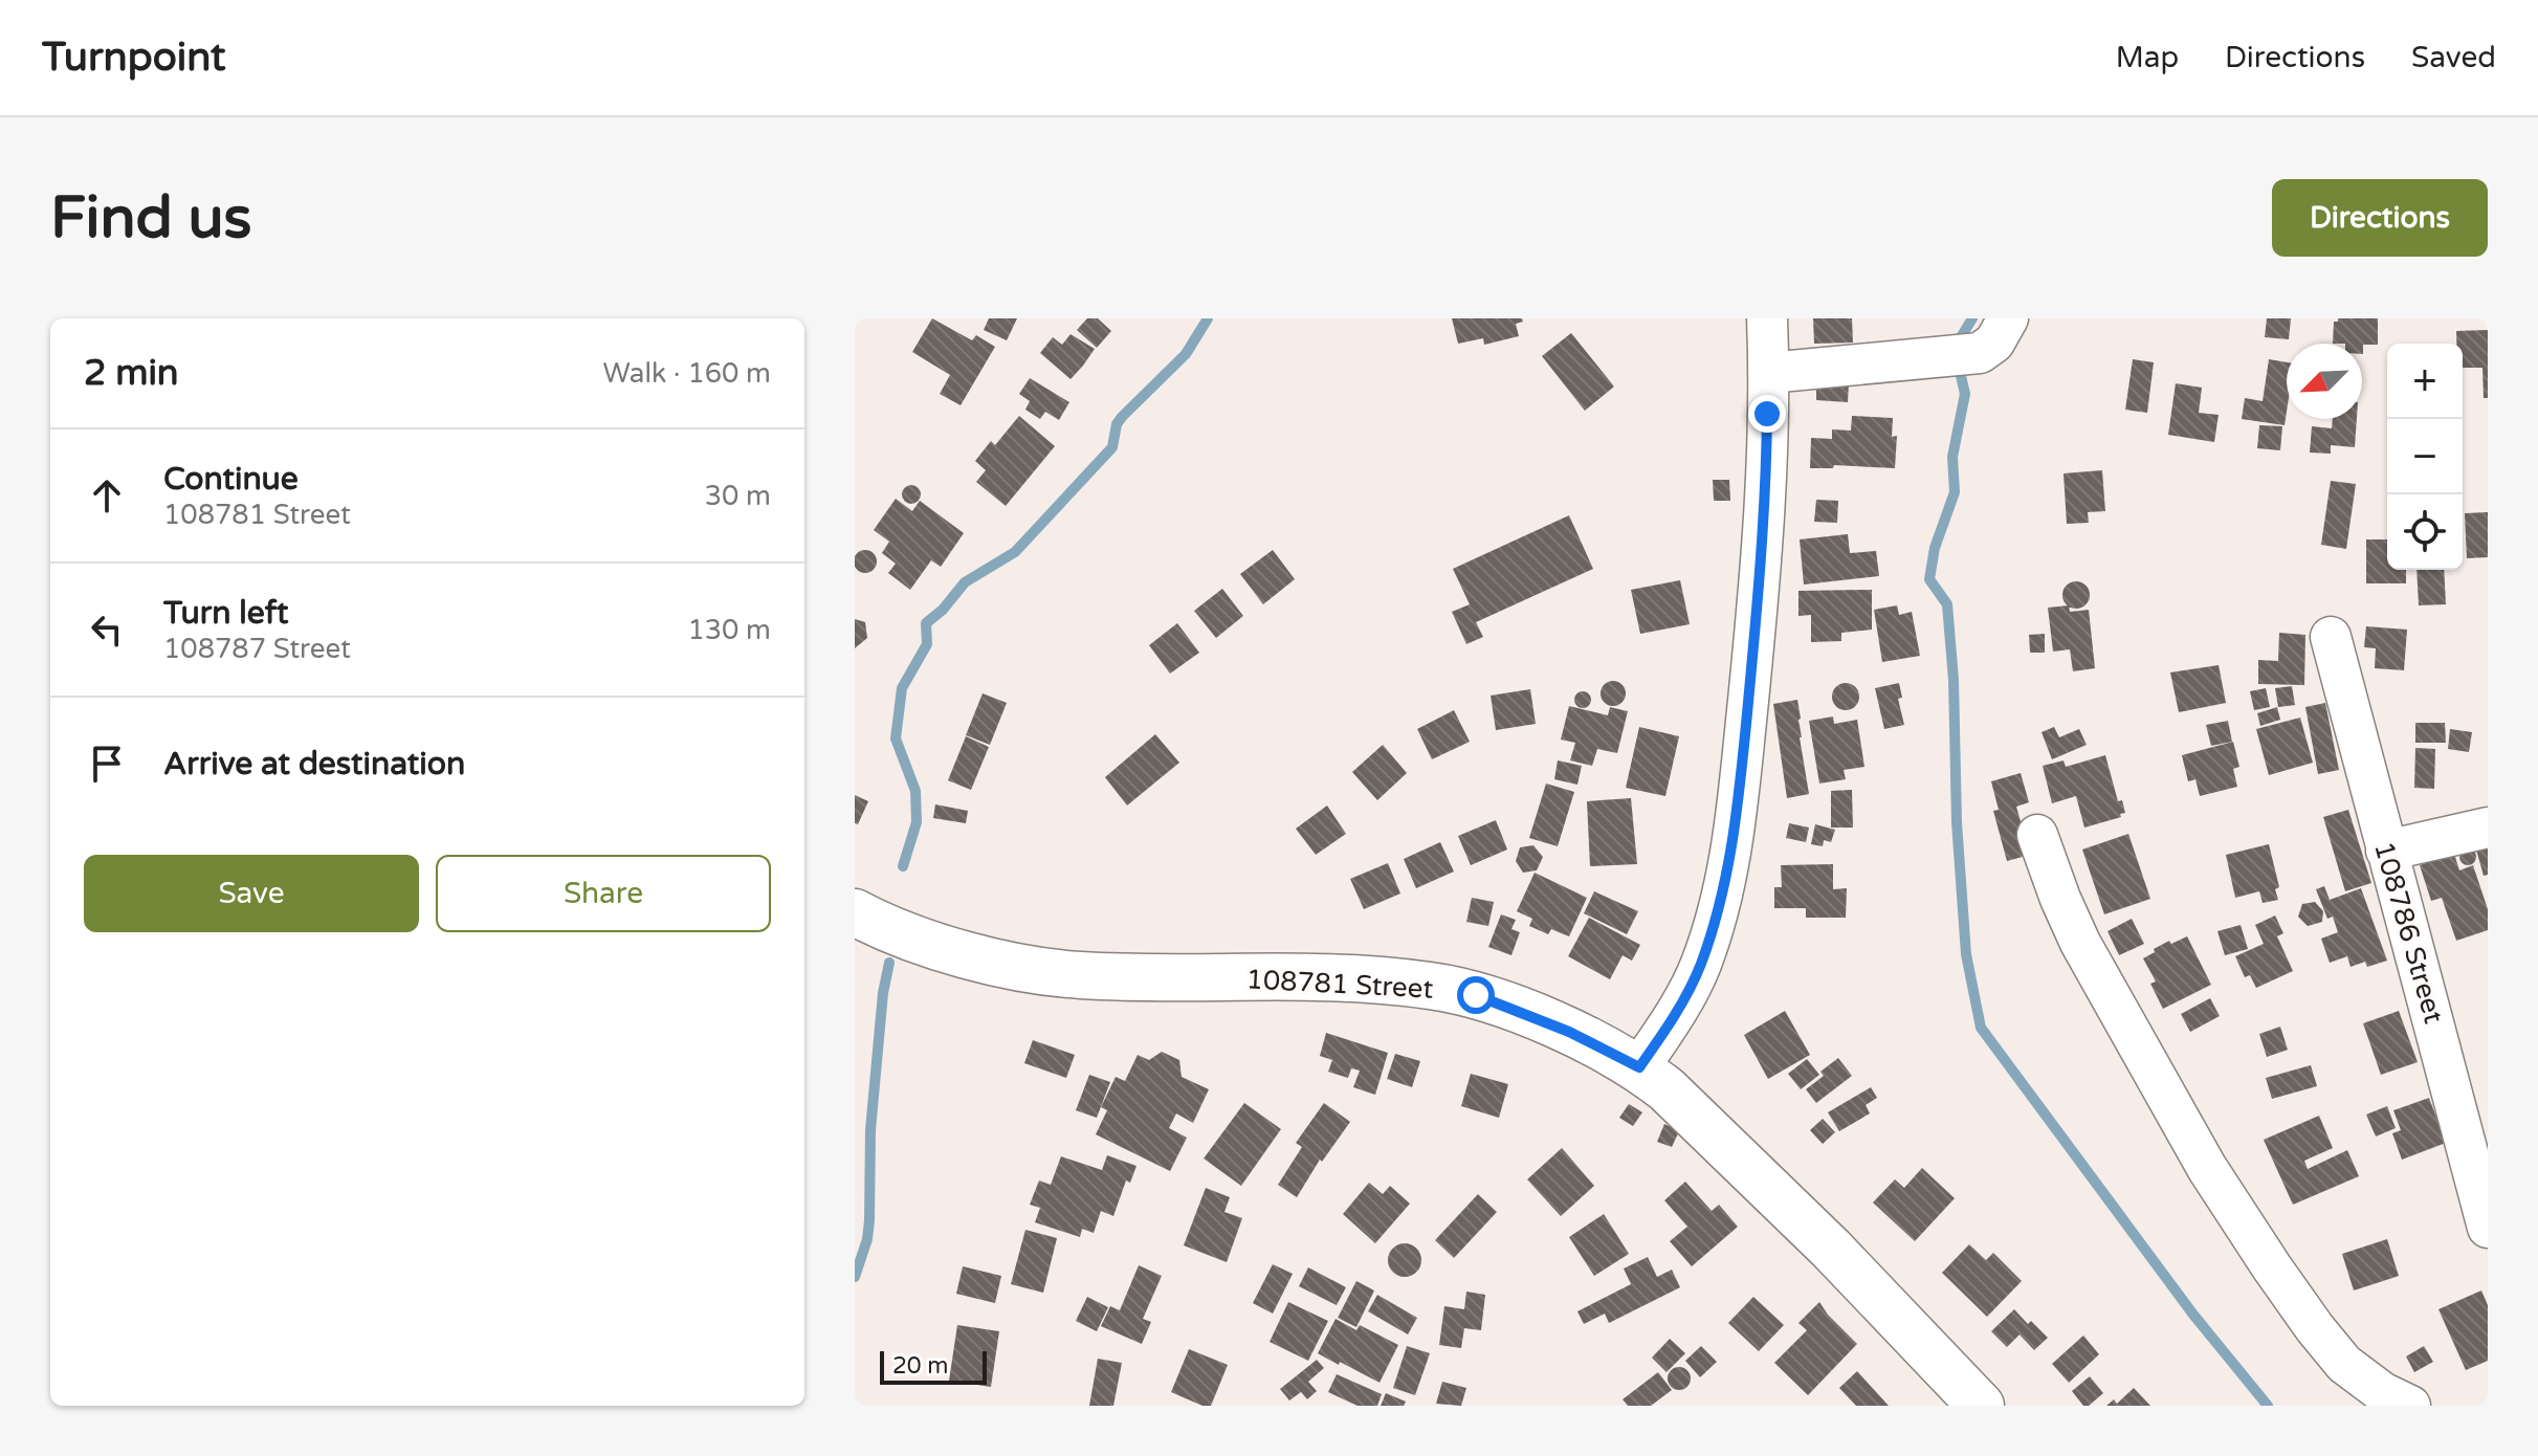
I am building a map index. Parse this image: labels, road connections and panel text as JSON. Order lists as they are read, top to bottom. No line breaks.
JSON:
{"streets":{"street":["108786 Street","108781 Street"]},"scale_bar":"20 m","north":"bottom left","page":{"header":"Turnpoint","nav":["Map","Directions","Saved"],"buttons":["Directions",["Save","Share"]],"title":"Find us","heading":["2 min","Walk · 160 m"],"map_buttons":["+","−"],"list":[["Continue","108781 Street","30 m"],["Turn left","108787 Street","130 m"],"Arrive at destination"],"scale":"20 m"}}
